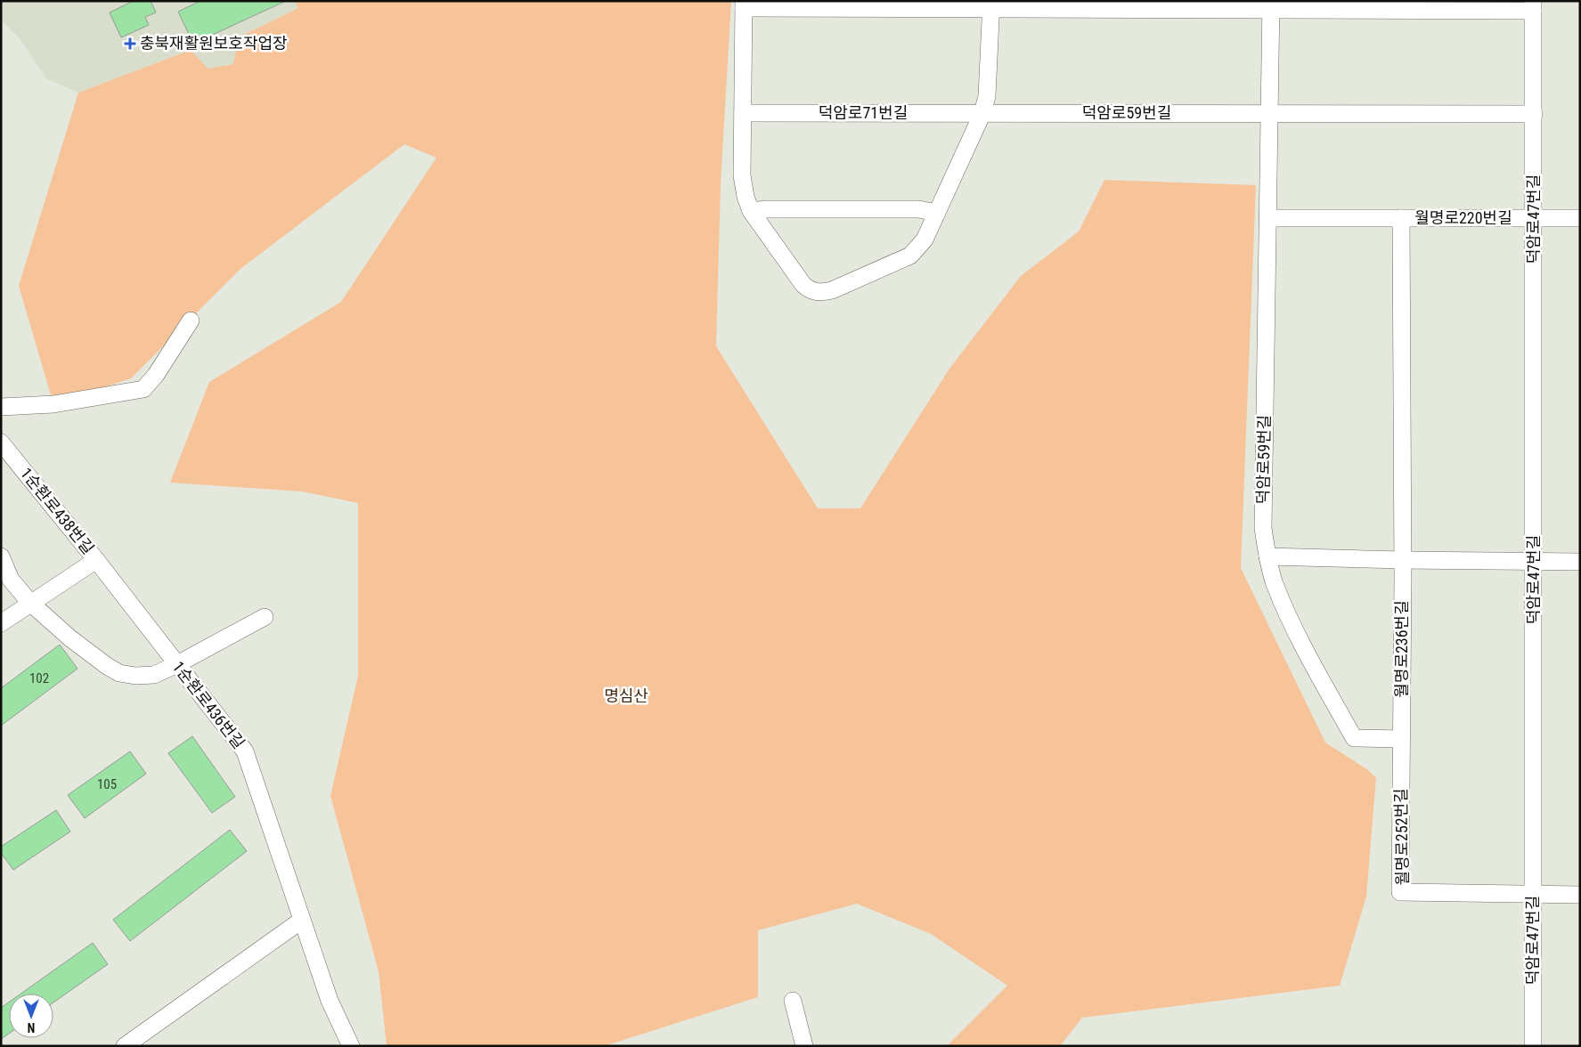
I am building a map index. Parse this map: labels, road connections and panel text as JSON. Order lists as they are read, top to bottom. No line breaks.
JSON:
{"streets":{"street":["덕암로71번길","덕암로59번길","월명로220번길","덕암로47번길","1순환로438번길","월명로236번길","1순환로436번길","월명로252번길"]},"crossings":[["덕암로71번길","덕암로59번길"],["덕암로59번길","월명로220번길"],["덕암로59번길","덕암로47번길"],["덕암로59번길","월명로236번길"],["덕암로59번길","월명로252번길"],["월명로220번길","덕암로47번길"],["월명로220번길","월명로236번길"],["덕암로47번길","월명로252번길"],["1순환로438번길","1순환로436번길"],["월명로236번길","월명로252번길"]],"parks":["명심산"],"places":{"health":["충북재활원보호작업장"]},"house_numbers":["102","105"],"north":"bottom"}
